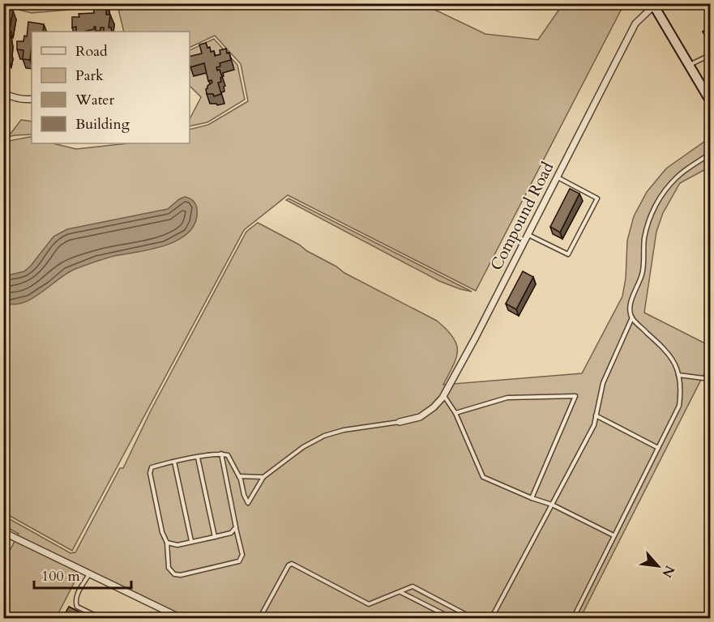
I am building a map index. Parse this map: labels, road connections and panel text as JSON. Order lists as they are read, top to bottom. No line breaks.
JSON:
{"streets":{"street":["Compound Road"]},"legend":["Road","Park","Water","Building"],"scale_bar":"100 m","north":"bottom right"}
